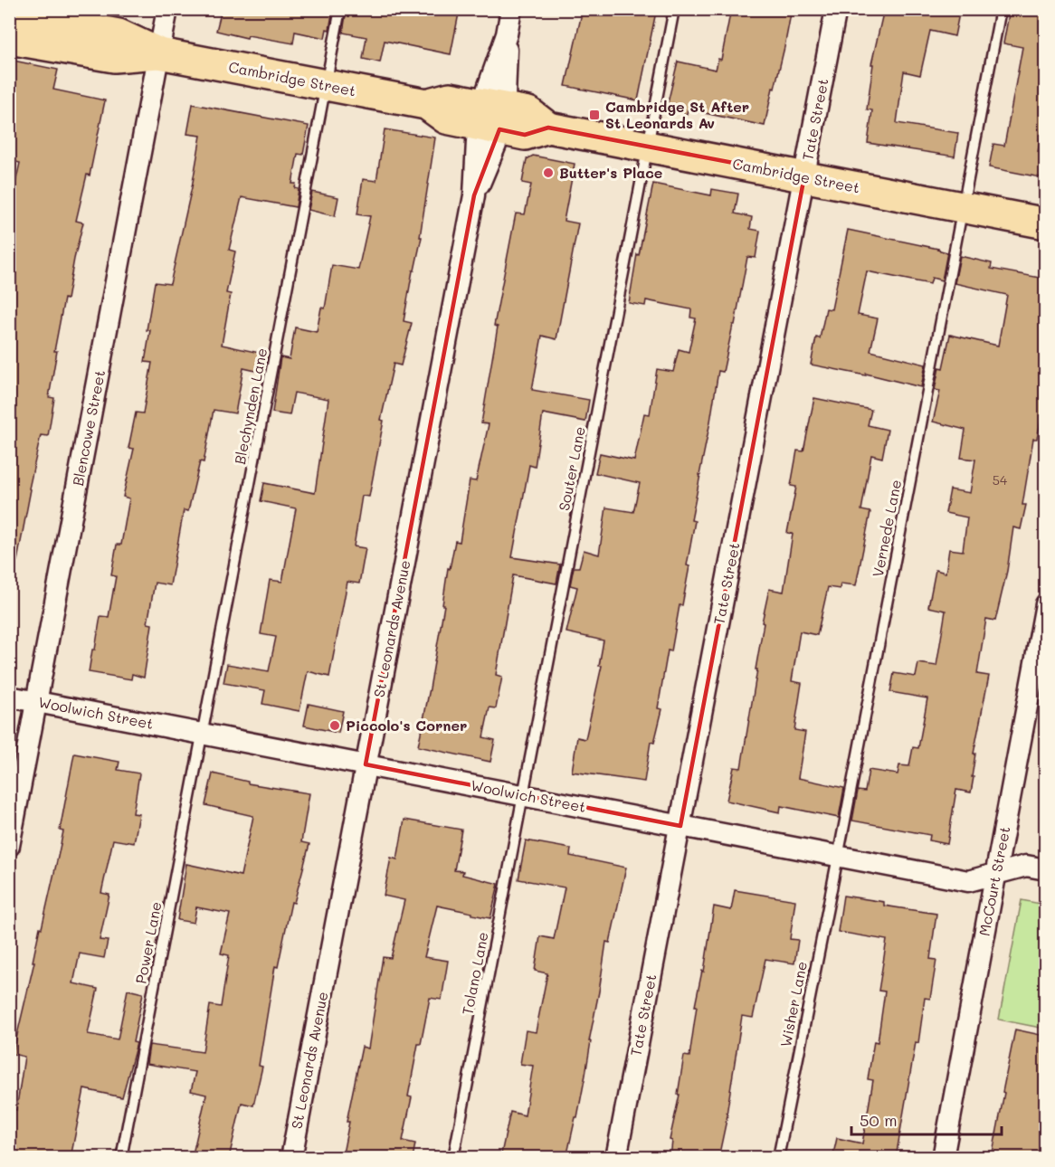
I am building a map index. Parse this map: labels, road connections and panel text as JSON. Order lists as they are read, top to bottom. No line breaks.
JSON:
{"streets":{"main road":["Cambridge Street"],"street":["Tate Street","Blencowe Street","St Leonards Avenue","Woolwich Street","McCourt Street"],"lane":["Blechynden Lane","Souter Lane","Vernede Lane","Power Lane","Tolano Lane","Wisher Lane"]},"crossings":[["Cambridge Street","Tate Street"],["Cambridge Street","Blechynden Lane"],["Cambridge Street","Blencowe Street"],["Cambridge Street","Souter Lane"],["Cambridge Street","Vernede Lane"],["Cambridge Street","St Leonards Avenue"],["Tate Street","Woolwich Street"],["Blechynden Lane","Woolwich Street"],["Blechynden Lane","Power Lane"],["Blencowe Street","Woolwich Street"],["Souter Lane","Woolwich Street"],["Souter Lane","Tolano Lane"],["Vernede Lane","Woolwich Street"],["Vernede Lane","Wisher Lane"],["St Leonards Avenue","Woolwich Street"],["Woolwich Street","McCourt Street"],["Woolwich Street","Power Lane"],["Woolwich Street","Tolano Lane"],["Woolwich Street","Wisher Lane"]],"places":{"transit":["Cambridge St After St Leonards Av"],"other":["Butter's Place","Piccolo's Corner"]},"house_numbers":["54"],"scale_bar":"50 m"}
